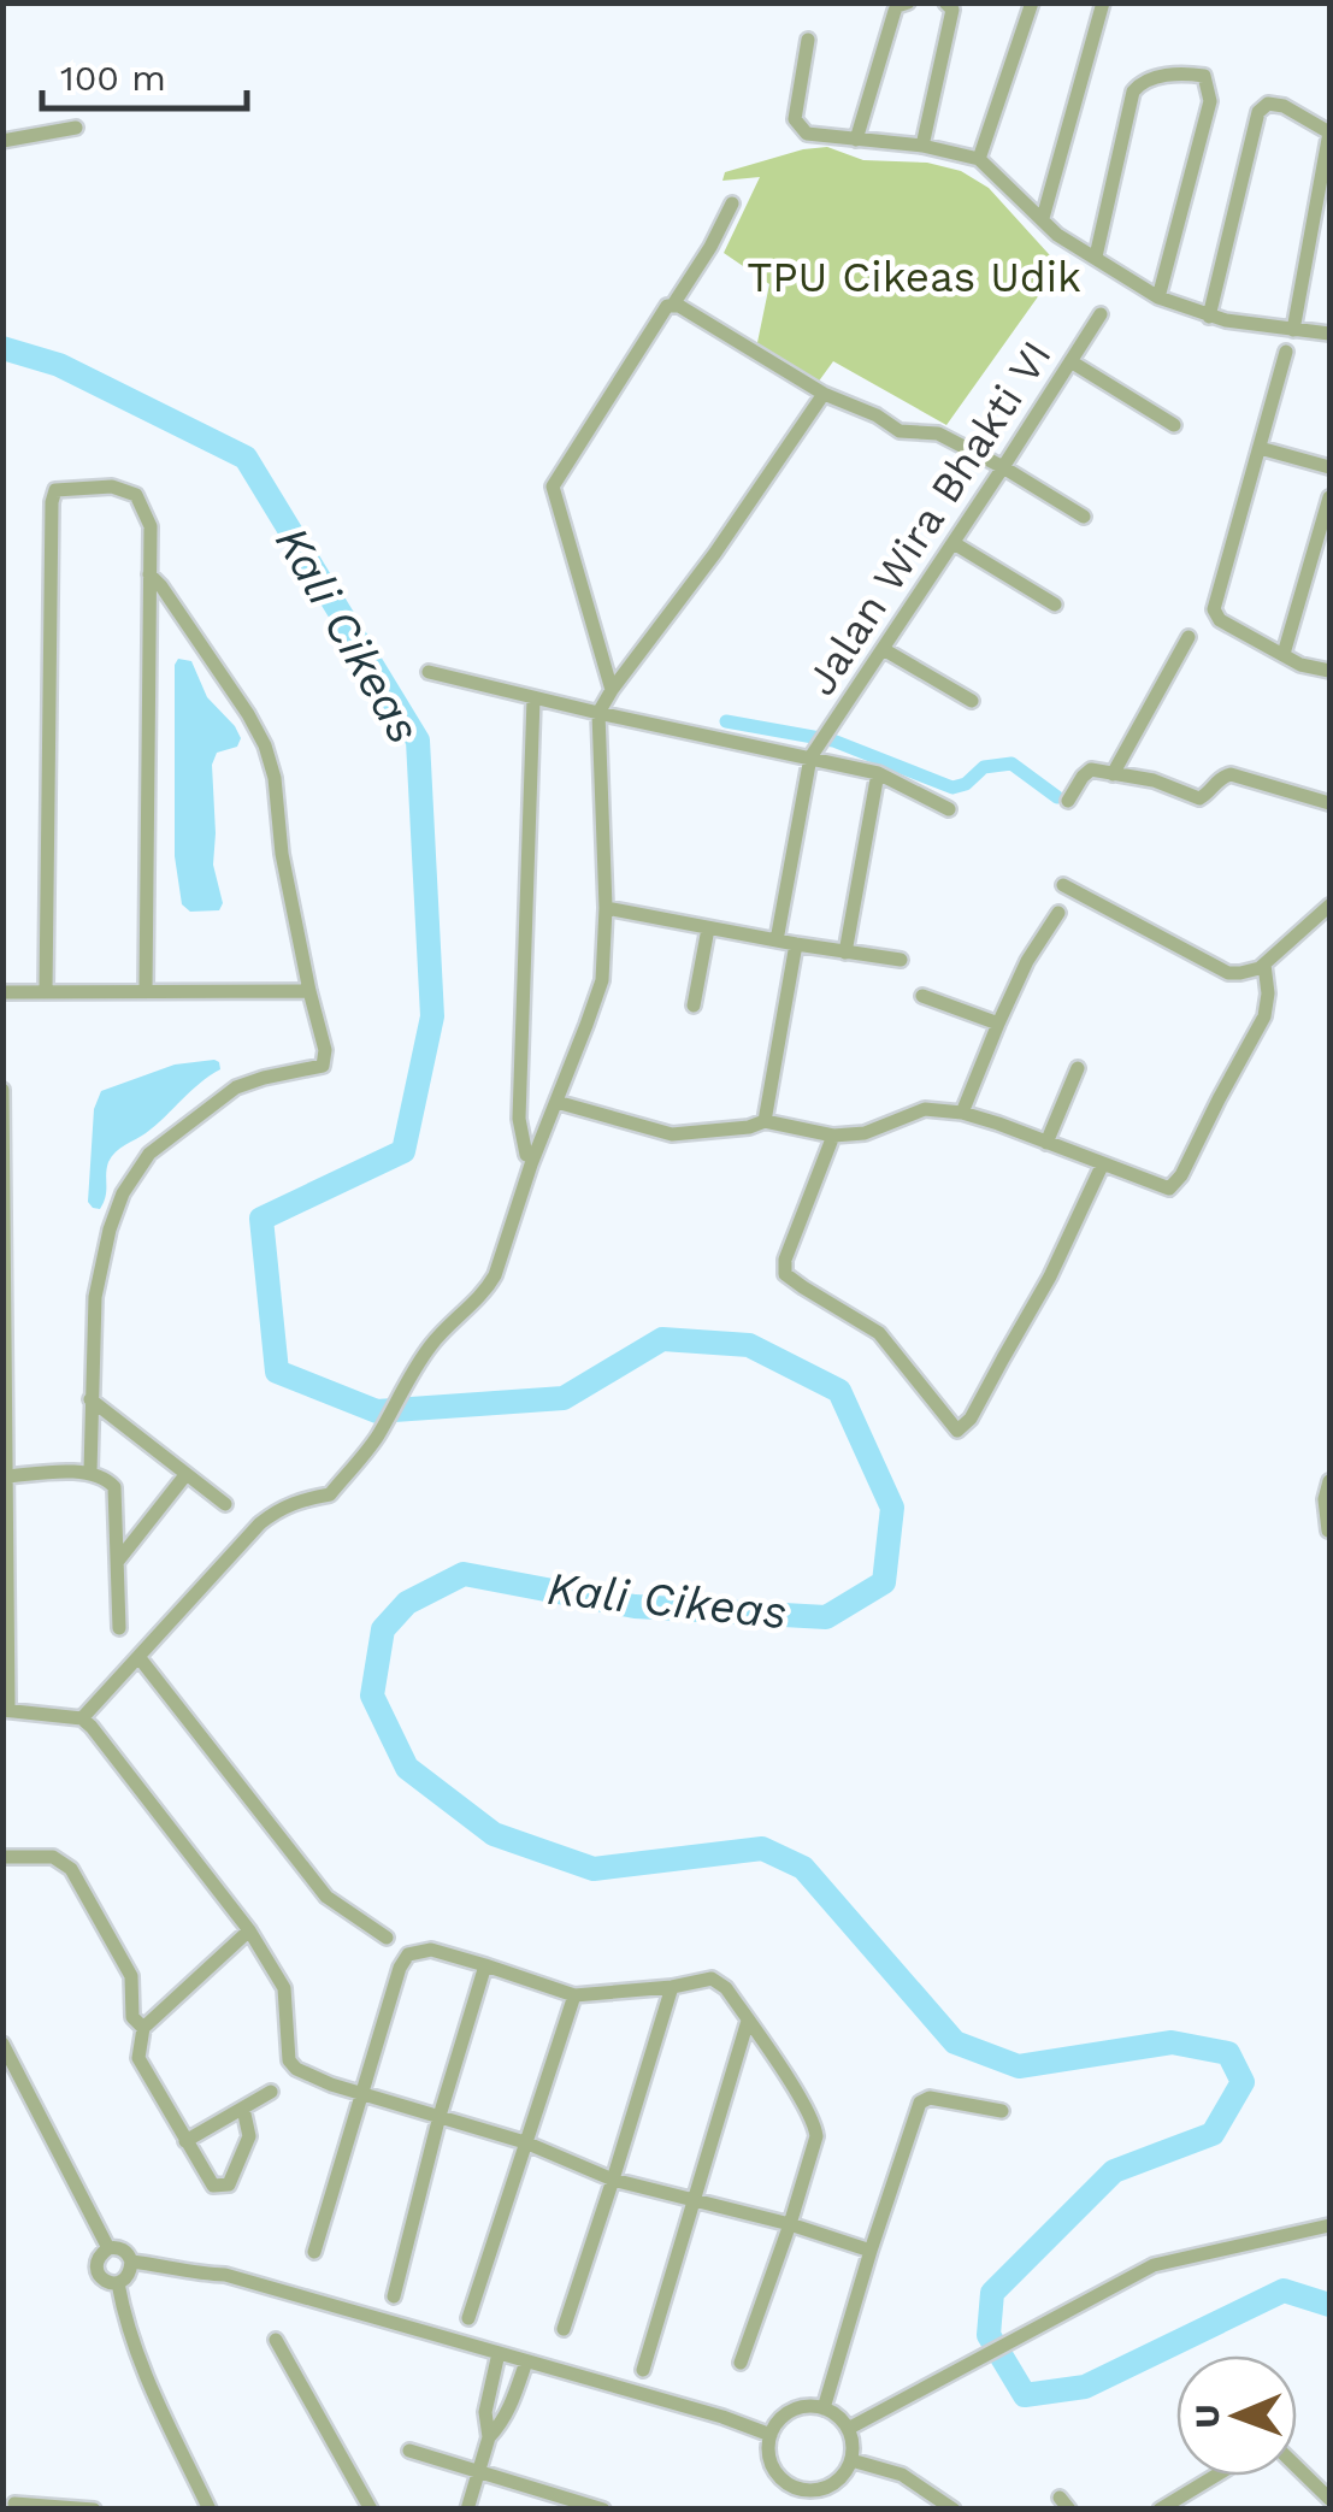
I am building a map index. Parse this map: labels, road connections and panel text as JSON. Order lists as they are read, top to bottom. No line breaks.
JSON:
{"streets":{"street":["Jalan Wira Bhakti VI"]},"water":["Kali Cikeas"],"parks":["TPU Cikeas Udik"],"scale_bar":"100 m","north":"left"}
